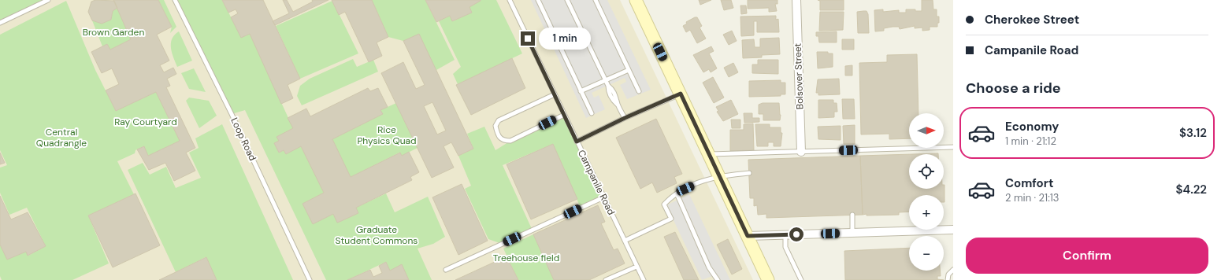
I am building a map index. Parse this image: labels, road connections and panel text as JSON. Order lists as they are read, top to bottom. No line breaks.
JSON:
{"streets":{"street":["Bolsover Street"],"lane":["Loop Road","Campanile Road"]},"parks":["Brown Garden","Ray Courtyard","Rice Physics Quad","Central Quadrangle","Graduate Student Commons","Treehouse field"],"north":"right","page":{"banner":["Cherokee Street","Campanile Road"],"bubble":"1 min","heading":"Choose a ride","list":[{"name":"Economy","note":"1 min · 21:12","value":"$3.12"},{"name":"Comfort","note":"2 min · 21:13","value":"$4.22"}],"map_buttons":["+","−"],"buttons":"Confirm"}}
